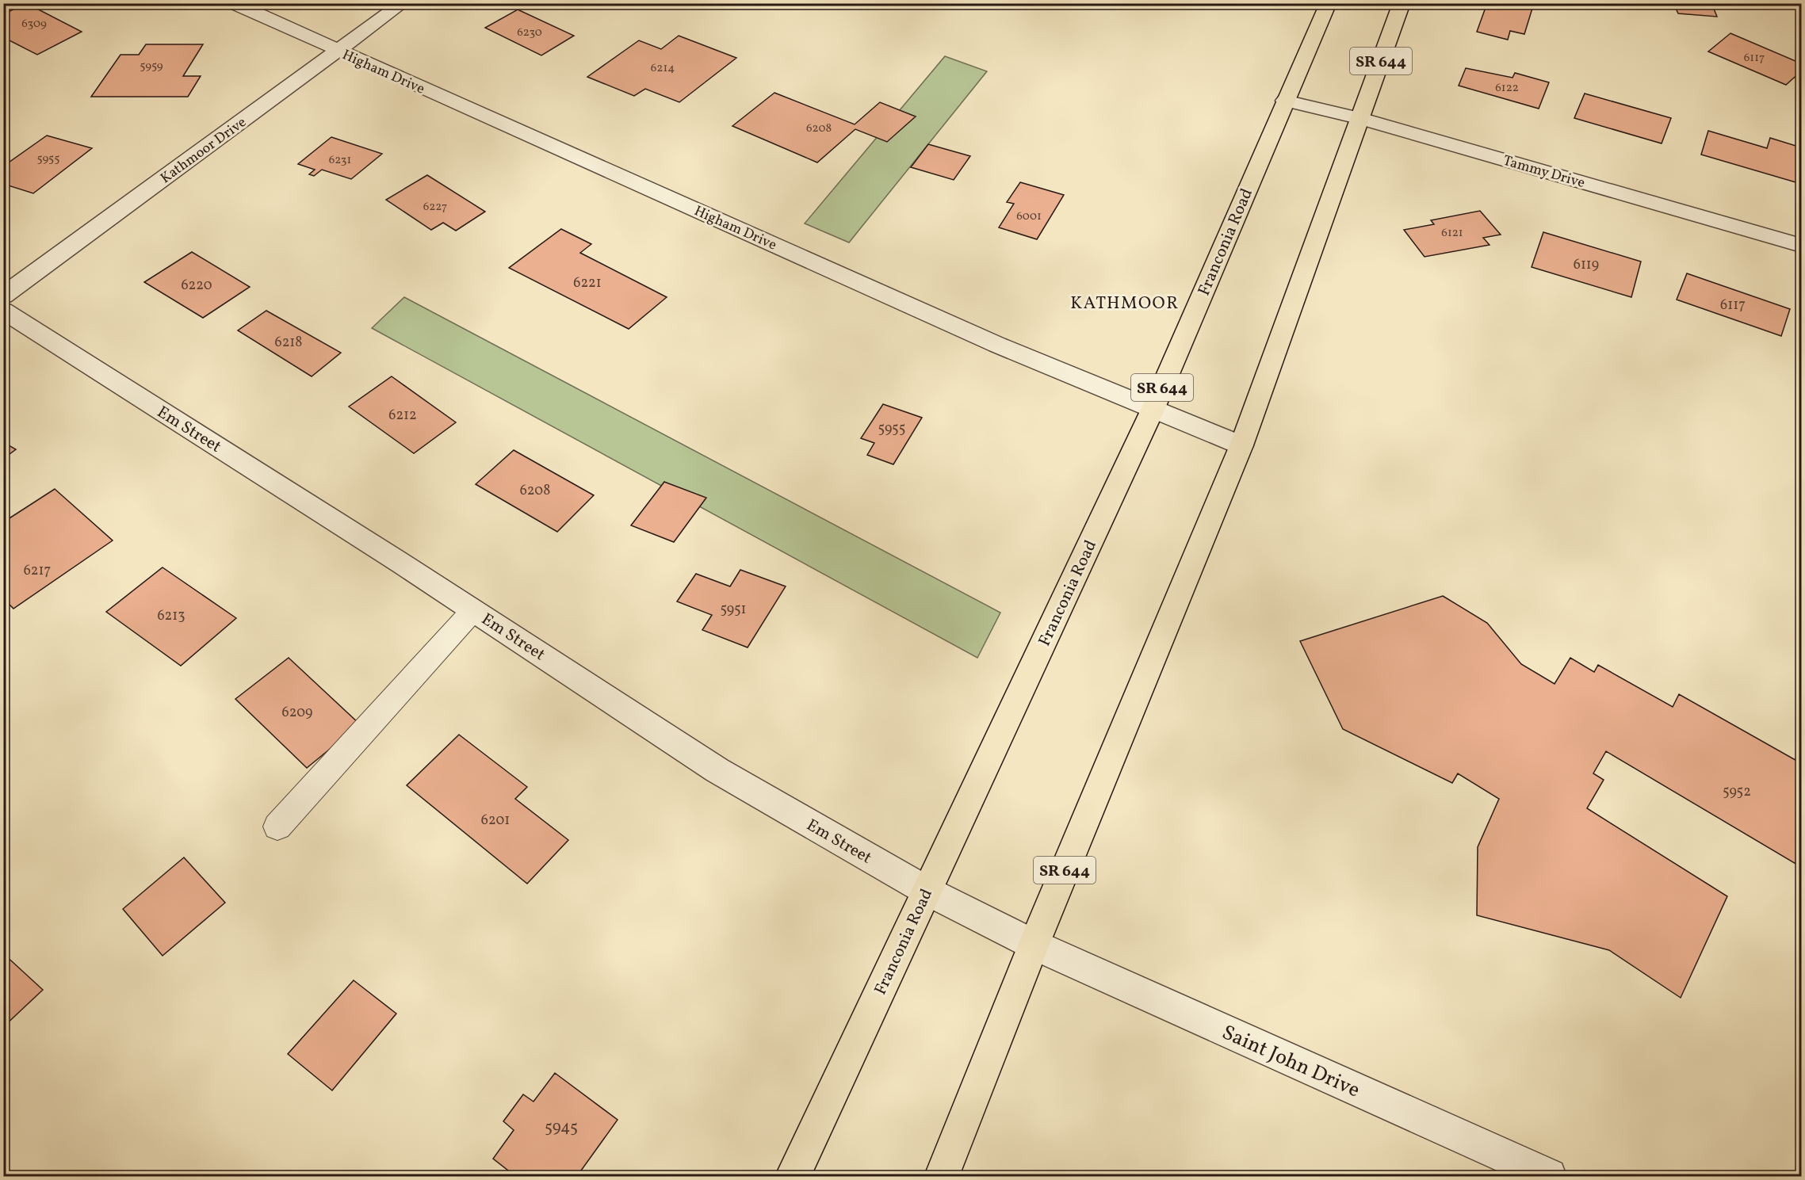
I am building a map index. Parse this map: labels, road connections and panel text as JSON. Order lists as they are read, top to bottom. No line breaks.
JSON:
{"streets":{"main road":["SR 644","Franconia Road"],"street":["Higham Drive","Kathmoor Drive","Tammy Drive","Em Street","Saint John Drive"]},"crossings":[["SR 644","Higham Drive"],["SR 644","Tammy Drive"],["SR 644","Em Street"],["SR 644","Saint John Drive"],["Higham Drive","Kathmoor Drive"],["Higham Drive","Franconia Road"],["Tammy Drive","Franconia Road"],["Franconia Road","Em Street"],["Em Street","Saint John Drive"]],"districts":["KATHMOOR"],"house_numbers":["6309","6230","6117","5959","6214","6122","6208","5955","6231","6227","6001","6121","6119","6221","6220","6117","6218","6212","5955","6208","6217","5951","6213","6209","5952","6201","5945"]}
